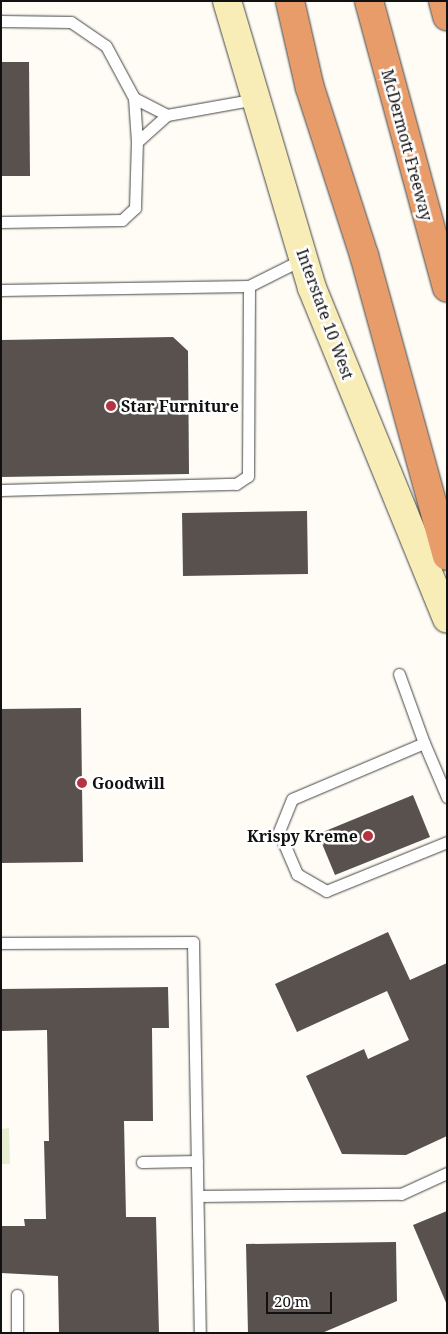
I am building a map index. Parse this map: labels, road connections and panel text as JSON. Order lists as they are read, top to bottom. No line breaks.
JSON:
{"streets":{"highway":["McDermott Freeway"],"main road":["Interstate 10 West"]},"places":["Star Furniture","Goodwill","Krispy Kreme"],"scale_bar":"20 m"}
